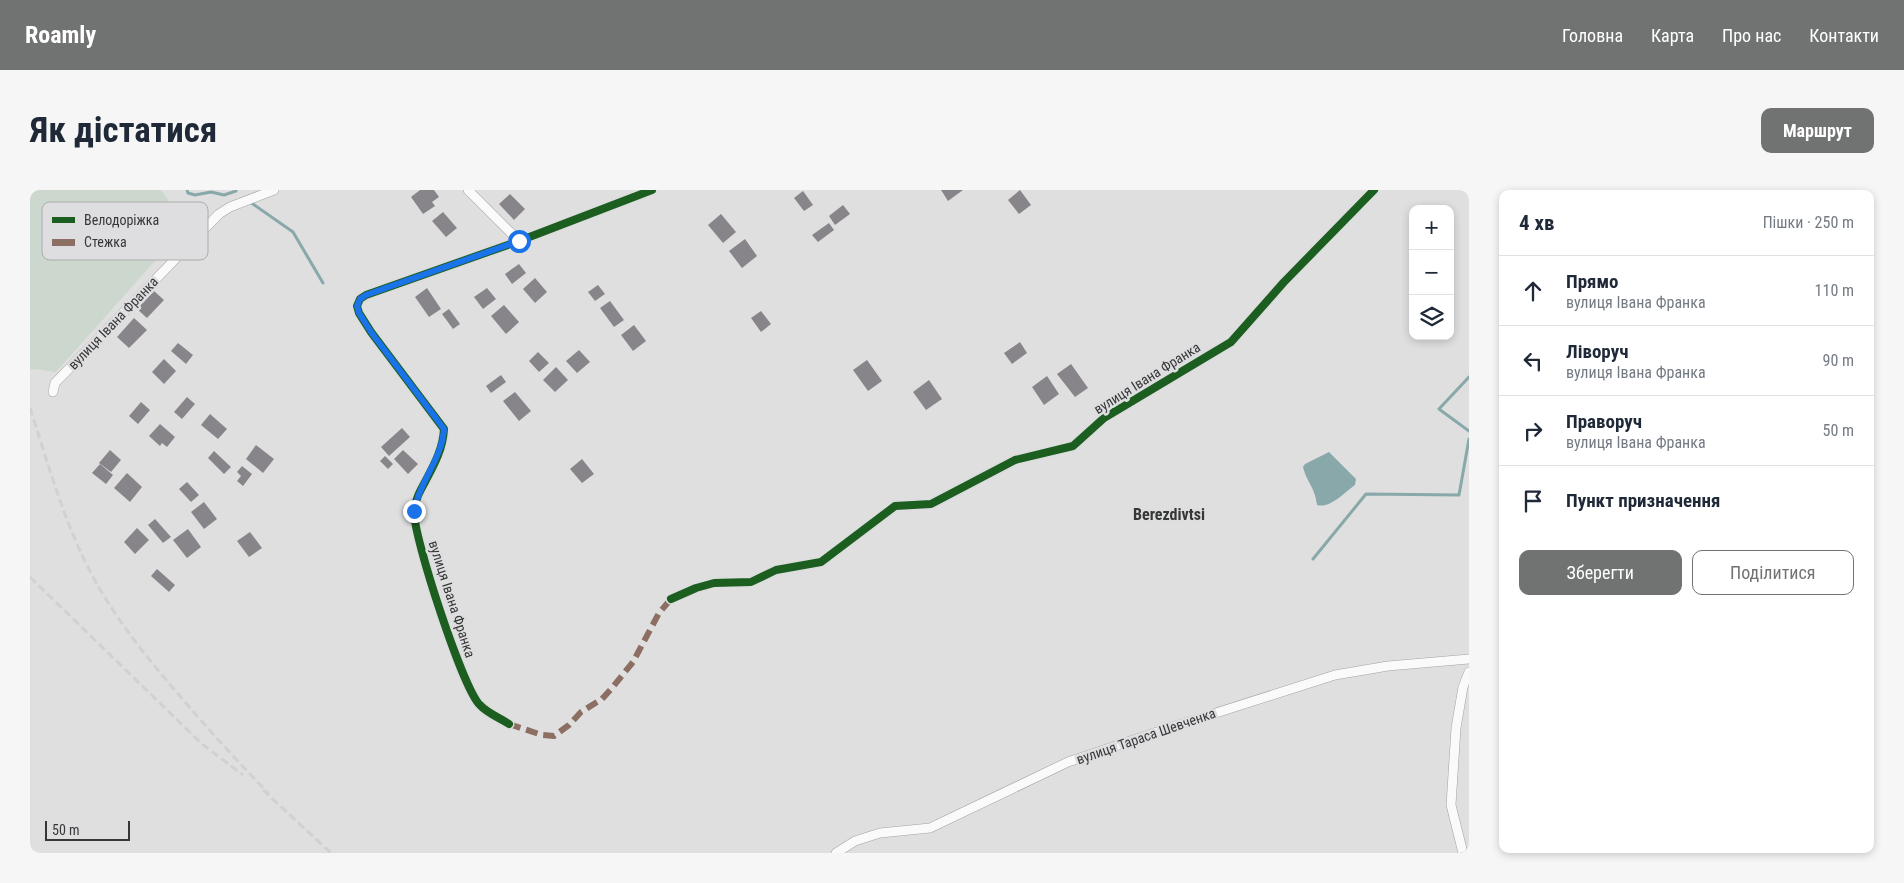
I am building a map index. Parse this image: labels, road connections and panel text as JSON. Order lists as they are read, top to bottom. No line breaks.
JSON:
{"streets":{"street":["вулиця Івана Франка","вулиця Тараса Шевченка"]},"districts":["Berezdivtsi"],"legend":["Велодоріжка","Стежка"],"scale_bar":"50 m","page":{"header":"Roamly","nav":["Головна","Карта","Про нас","Контакти"],"buttons":["Маршрут",["Зберегти","Поділитися"]],"title":"Як дістатися","heading":["4 хв","Пішки · 250 m"],"map_buttons":["+","−"],"list":[["Прямо","вулиця Івана Франка","110 m"],["Ліворуч","вулиця Івана Франка","90 m"],["Праворуч","вулиця Івана Франка","50 m"],"Пункт призначення"],"scale":"50 m"}}
